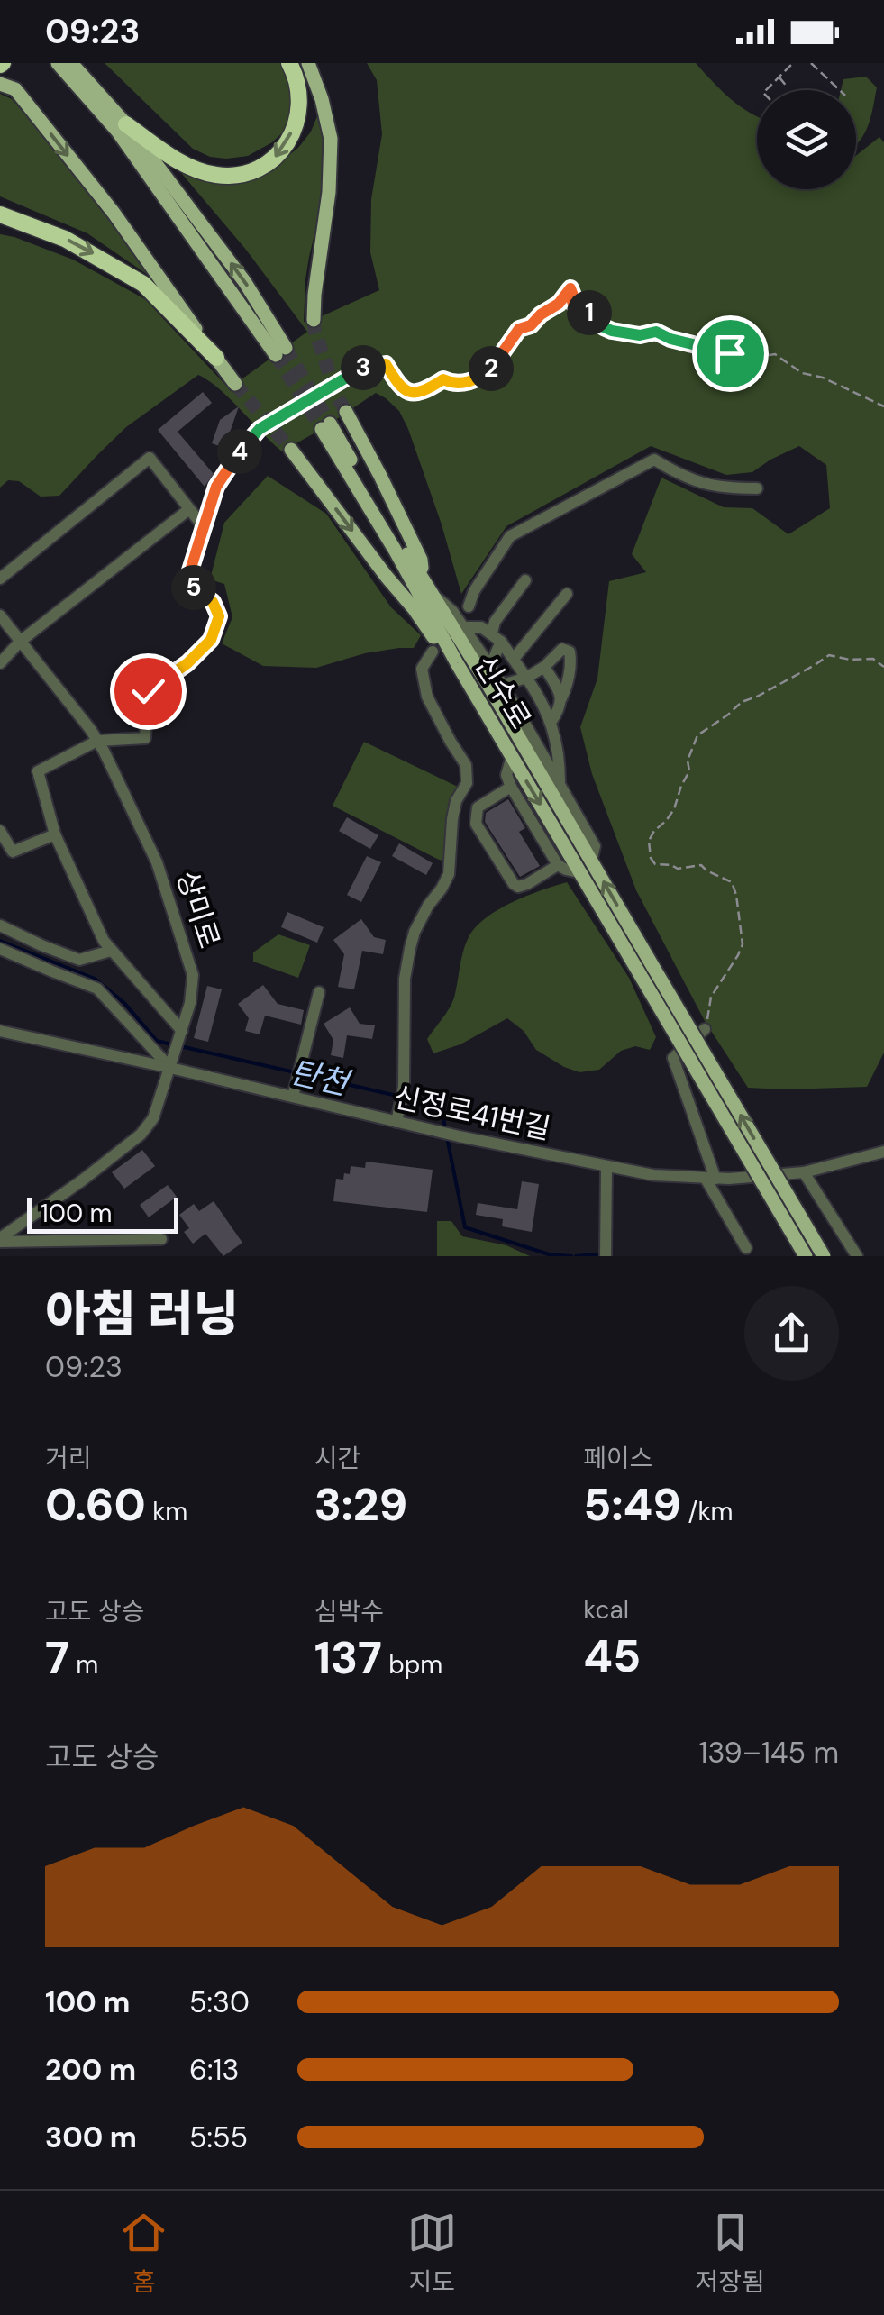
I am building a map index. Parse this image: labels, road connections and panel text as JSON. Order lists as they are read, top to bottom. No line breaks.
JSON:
{"streets":{"main road":["신수로"],"street":["상미로","신정로41번길"]},"crossings":[["상미로","신정로41번길"]],"water":["탄천"],"scale_bar":"100 m","page":{"status":"09:23","pins":["1","3","2","4","5"],"scale":"100 m","heading":["아침 러닝","09:23"],"stats":[["거리","0.60 km"],["시간","3:29"],["페이스","5:49 /km"],["고도 상승","7 m"],["심박수","137 bpm"],["kcal","45"]],"chart":["고도 상승","139–145 m"],"list":[{"name":"100 m","note":"5:30"},{"name":"200 m","note":"6:13"},{"name":"300 m","note":"5:55"}],"tabs":["홈","지도","저장됨"]}}
